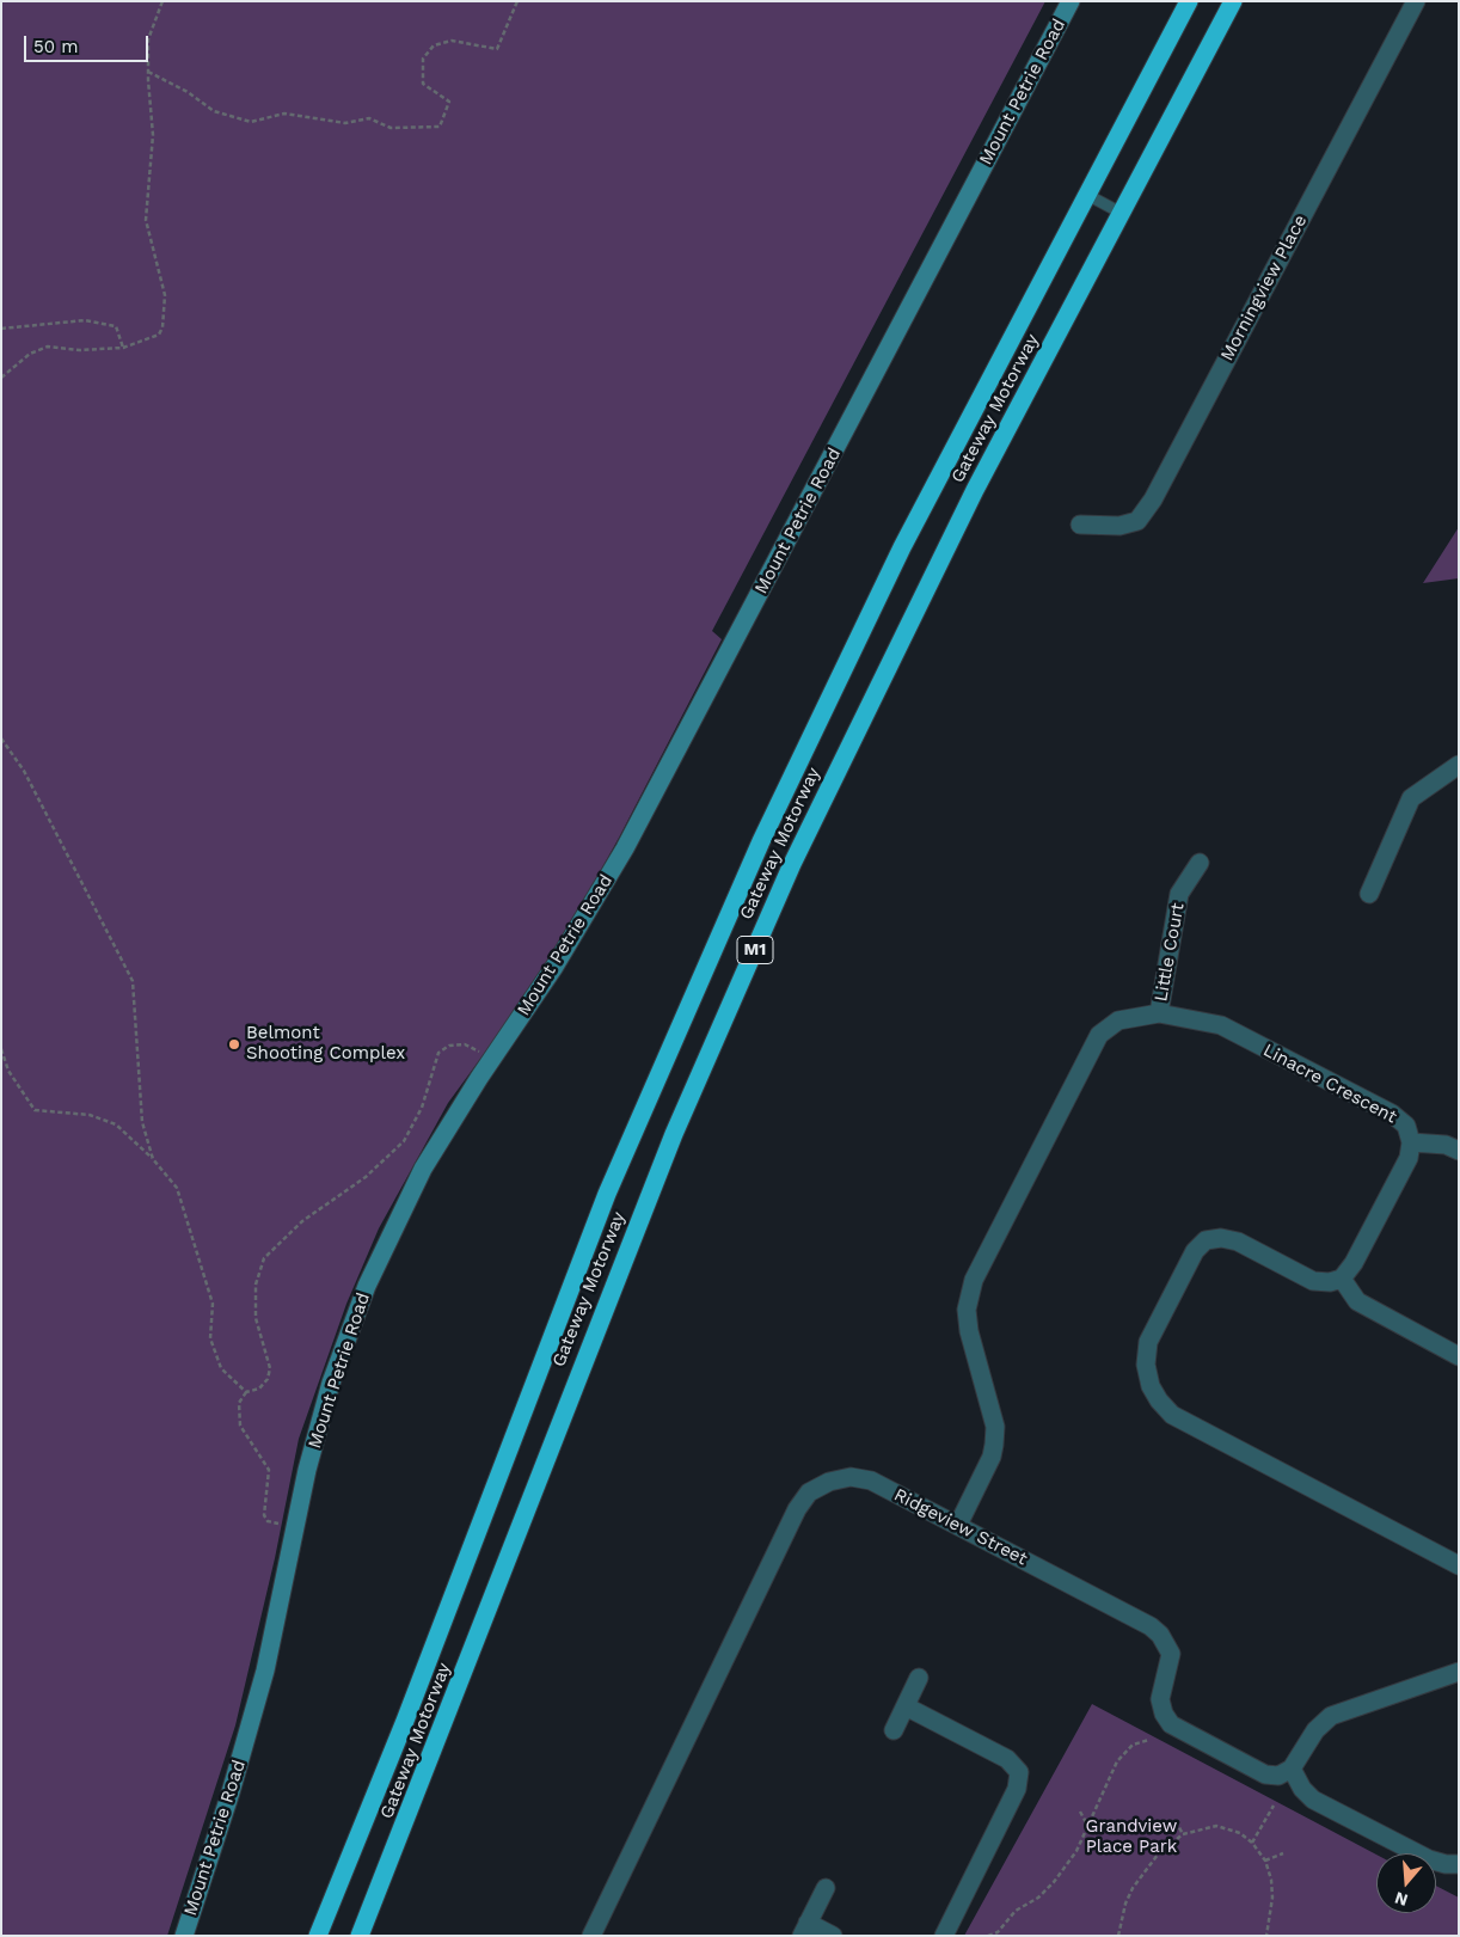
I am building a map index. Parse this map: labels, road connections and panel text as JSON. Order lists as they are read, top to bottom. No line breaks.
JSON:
{"streets":{"highway":["Gateway Motorway","M1"],"street":["Mount Petrie Road","Morningview Place","Little Court","Linacre Crescent","Ridgeview Street"]},"crossings":[["Little Court","Linacre Crescent"],["Linacre Crescent","Ridgeview Street"]],"parks":["Grandview Place Park"],"places":["Belmont Shooting Complex"],"scale_bar":"50 m","north":"bottom"}
